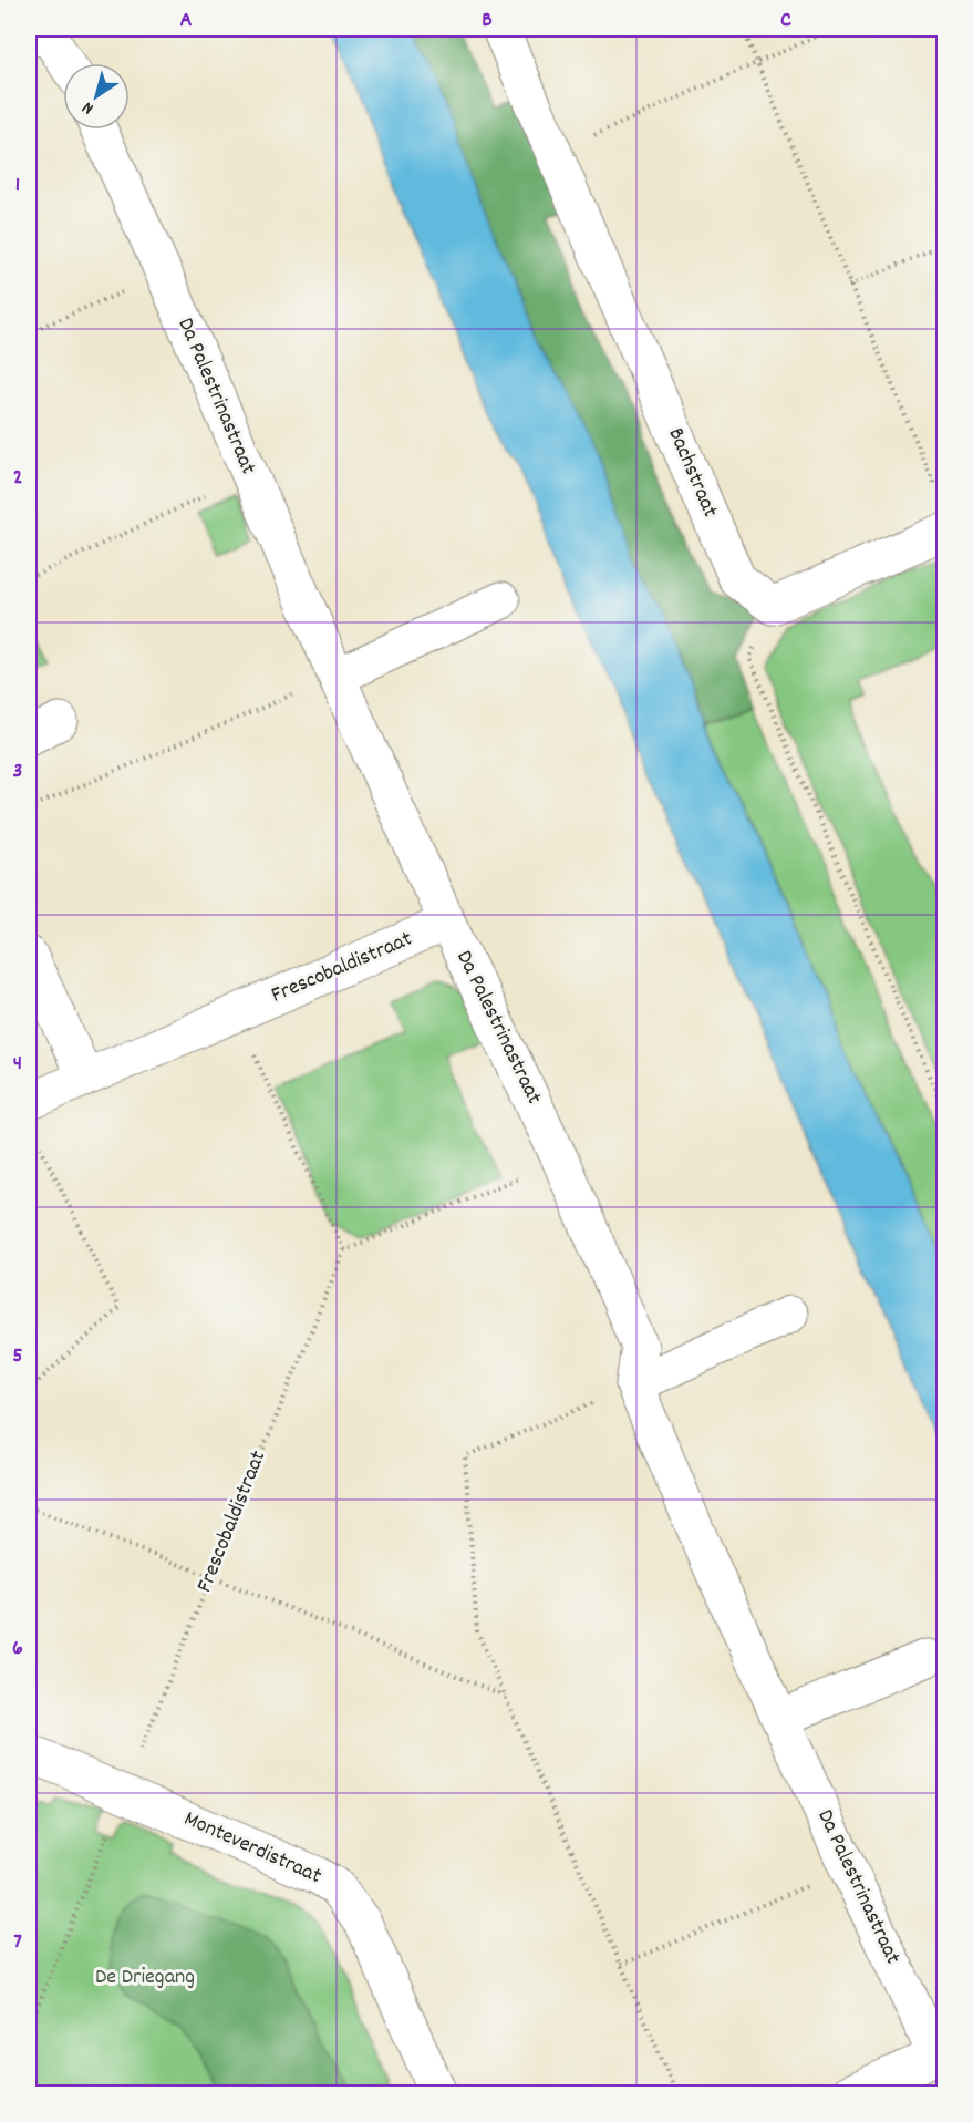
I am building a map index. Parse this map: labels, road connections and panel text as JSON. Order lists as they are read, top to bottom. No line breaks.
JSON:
{"streets":{"street":["Da Palestrinastraat","Bachstraat","Frescobaldistraat","Monteverdistraat"]},"crossings":[["Da Palestrinastraat","Frescobaldistraat"],["Frescobaldistraat","Monteverdistraat"]],"parks":["De Driegang"],"north":"bottom left","grid":{"columns":["A","B","C"],"rows":["1","2","3","4","5","6","7"]}}
